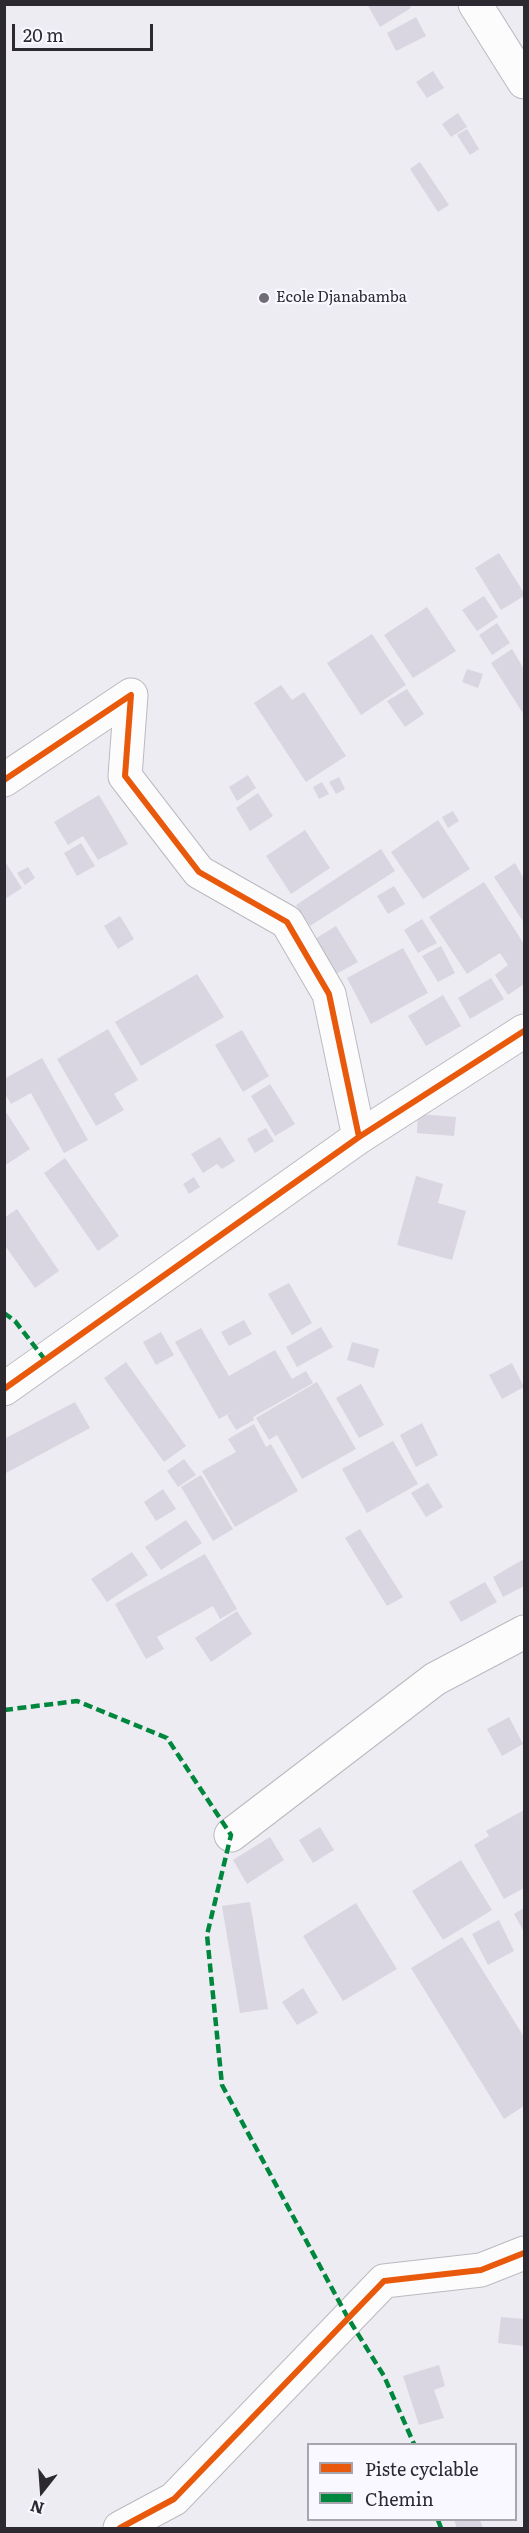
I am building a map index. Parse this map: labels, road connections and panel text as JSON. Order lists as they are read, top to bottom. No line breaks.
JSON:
{"places":["Ecole Djanabamba"],"legend":["Piste cyclable","Chemin"],"scale_bar":"20 m","north":"bottom"}
